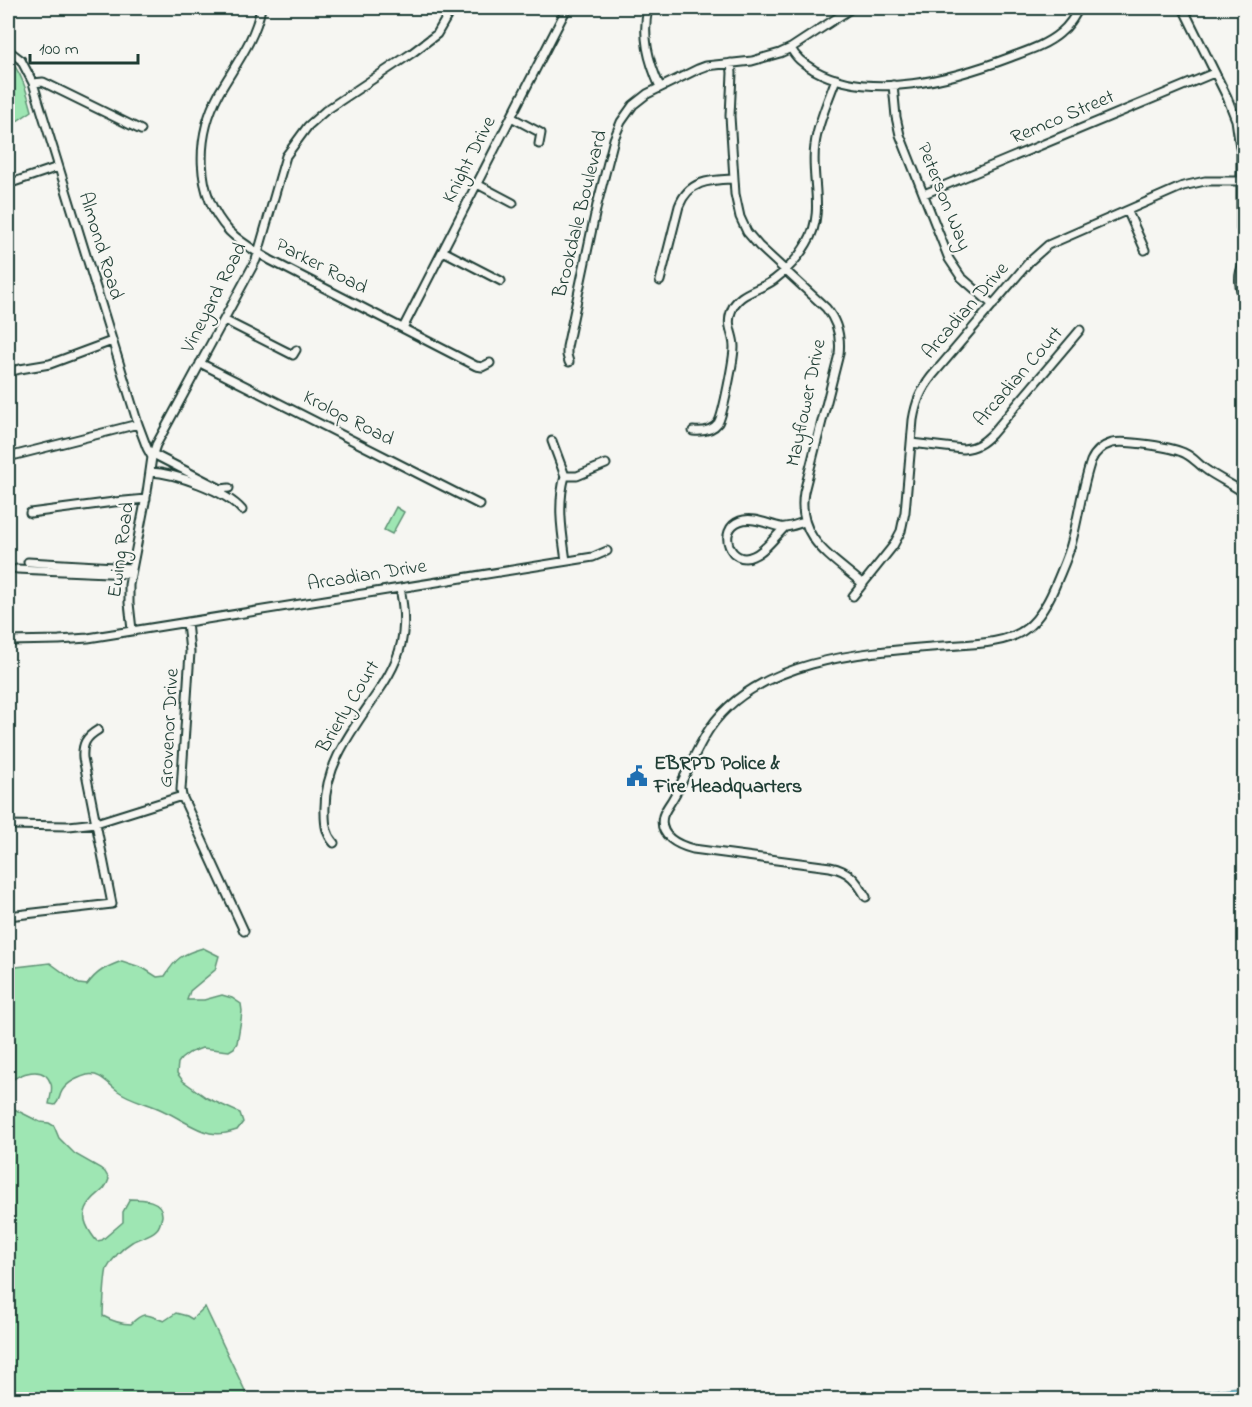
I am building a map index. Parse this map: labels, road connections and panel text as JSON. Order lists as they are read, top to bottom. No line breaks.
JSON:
{"streets":{"street":["Remco Street","Knight Drive","Peterson Way","Brookdale Boulevard","Almond Road","Parker Road","Vineyard Road","Arcadian Drive","Arcadian Court","Mayflower Drive","Krolop Road","Ewing Road","Brierly Court","Grovenor Drive"]},"crossings":[["Remco Street","Peterson Way"],["Knight Drive","Parker Road"],["Peterson Way","Arcadian Drive"],["Brookdale Boulevard","Mayflower Drive"],["Almond Road","Vineyard Road"],["Almond Road","Ewing Road"],["Parker Road","Vineyard Road"],["Vineyard Road","Krolop Road"],["Vineyard Road","Ewing Road"],["Arcadian Drive","Arcadian Court"],["Arcadian Drive","Ewing Road"],["Arcadian Drive","Brierly Court"],["Arcadian Drive","Grovenor Drive"]],"places":{"public building":["EBRPD Police & Fire Headquarters"]},"scale_bar":"100 m"}
